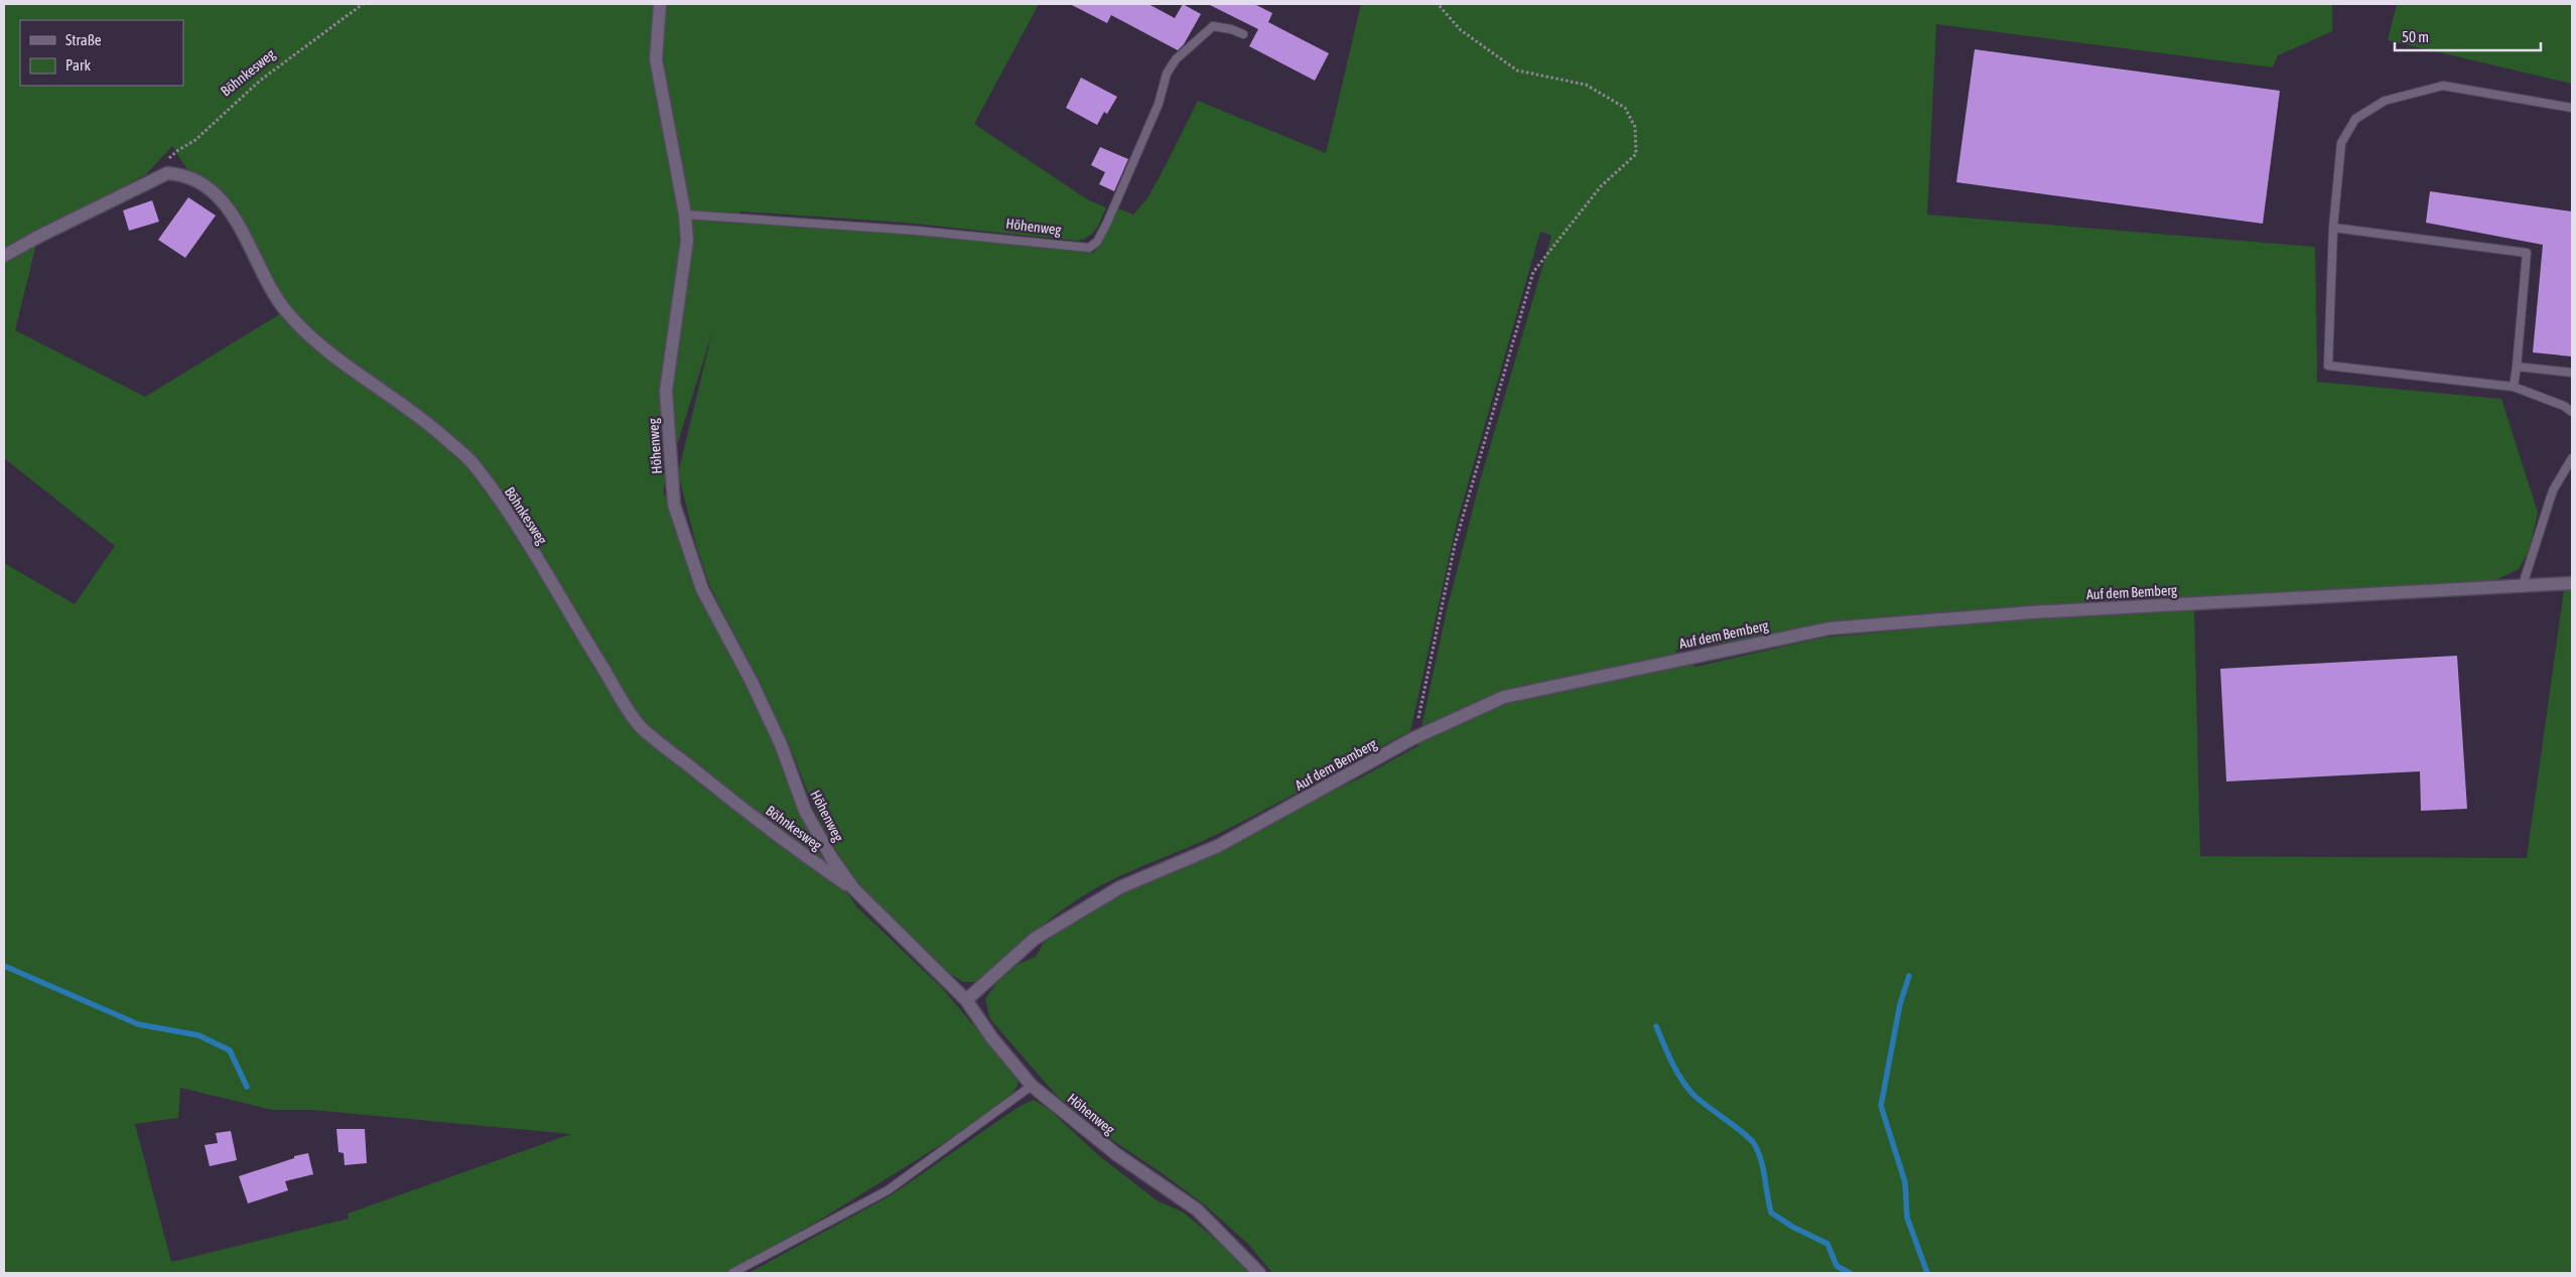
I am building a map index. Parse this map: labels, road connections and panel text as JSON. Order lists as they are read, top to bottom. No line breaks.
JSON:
{"streets":{"street":["Böhnkesweg","Höhenweg","Auf dem Bemberg"]},"crossings":[["Böhnkesweg","Höhenweg"],["Höhenweg","Auf dem Bemberg"]],"legend":["Straße","Park"],"scale_bar":"50 m"}
